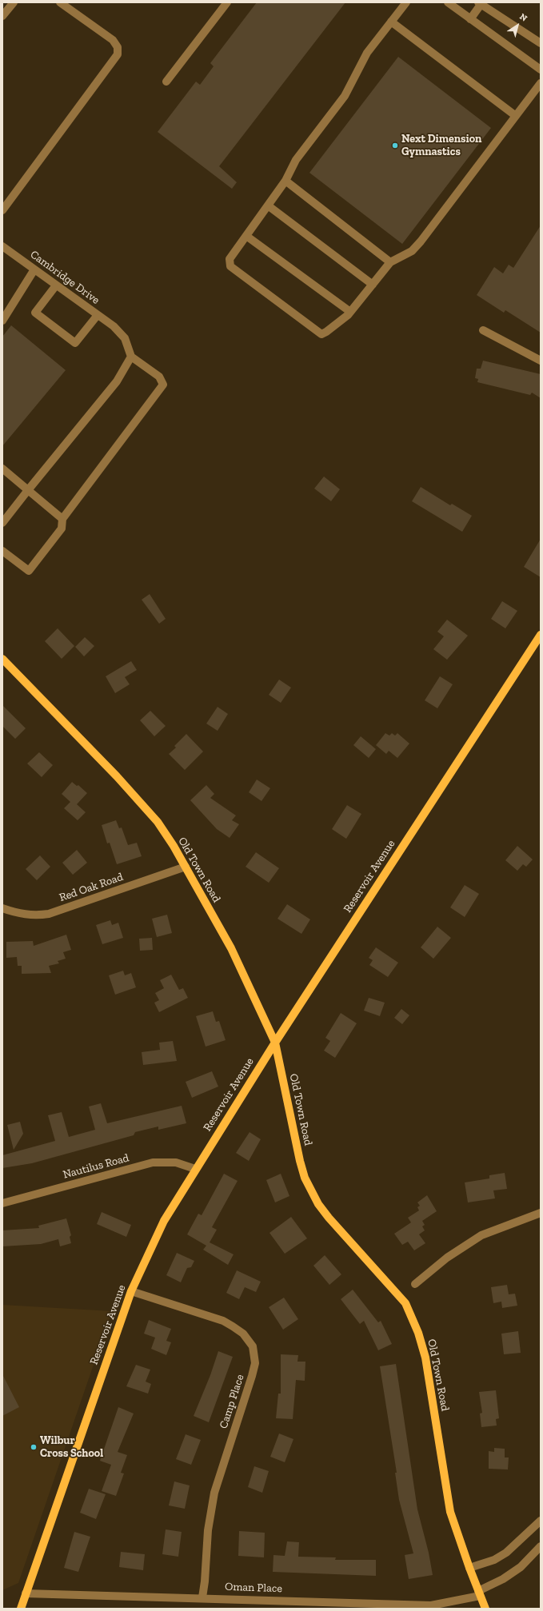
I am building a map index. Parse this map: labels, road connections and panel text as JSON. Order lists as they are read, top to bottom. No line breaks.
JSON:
{"streets":{"main road":["Old Town Road","Reservoir Avenue"],"street":["Cambridge Drive","Red Oak Road","Nautilus Road","Camp Place","Oman Place"]},"crossings":[["Old Town Road","Reservoir Avenue"],["Old Town Road","Red Oak Road"],["Old Town Road","Oman Place"],["Reservoir Avenue","Nautilus Road"],["Reservoir Avenue","Camp Place"],["Reservoir Avenue","Oman Place"],["Camp Place","Oman Place"]],"places":["Next Dimension Gymnastics","Wilbur Cross School"],"north":"top right"}
